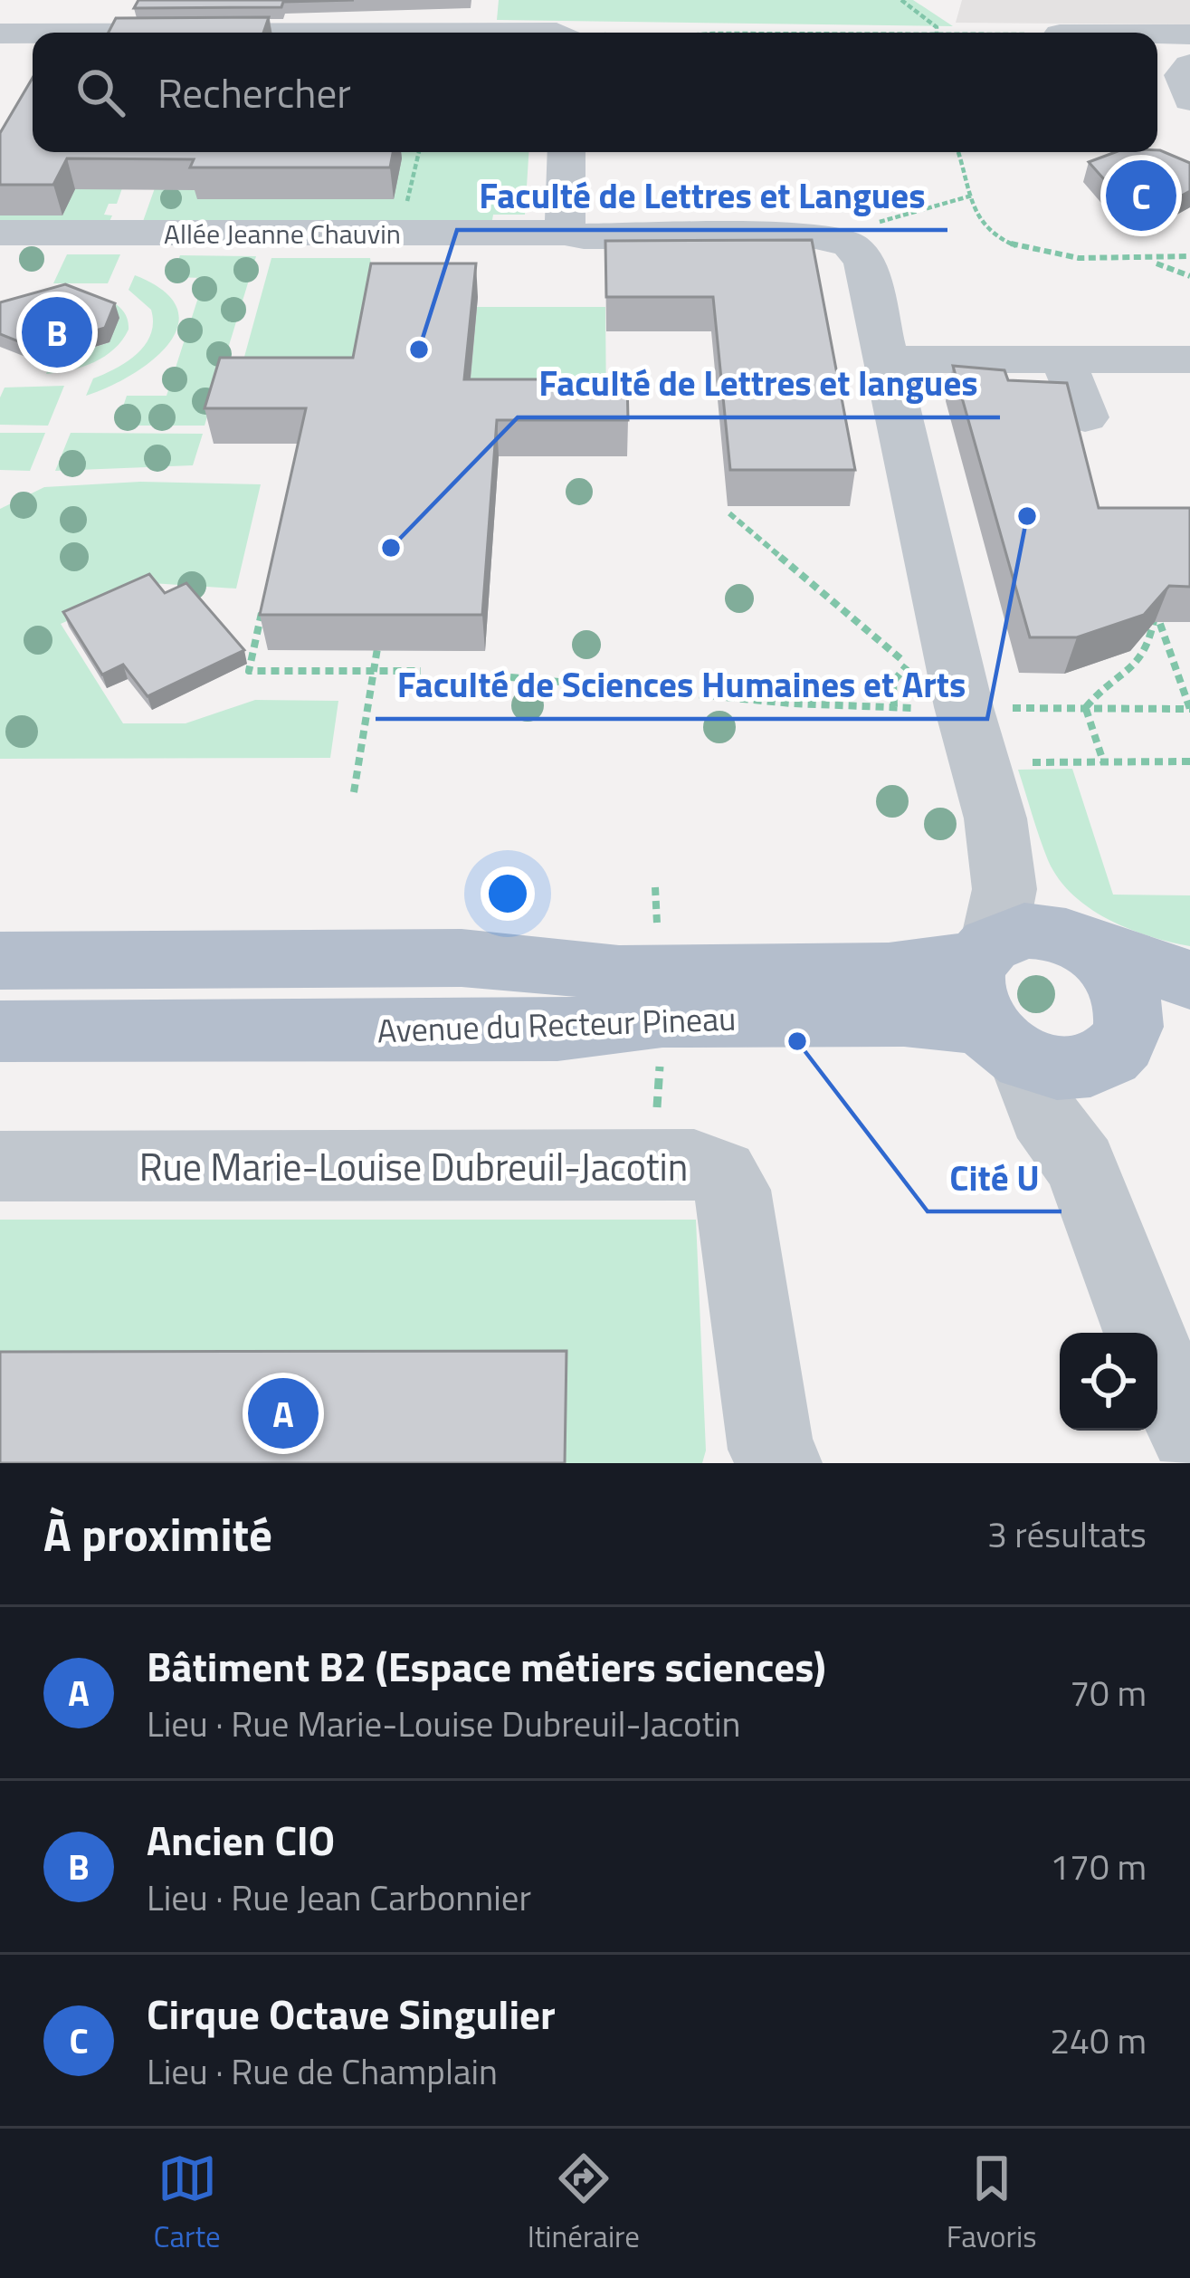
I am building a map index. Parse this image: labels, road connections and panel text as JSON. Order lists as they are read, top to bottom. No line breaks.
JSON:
{"streets":{"main road":["Avenue du Recteur Pineau"],"street":["Allée Jeanne Chauvin","Rue Marie-Louise Dubreuil-Jacotin"]},"places":["Faculté de Lettres et Langues","Faculté de Sciences Humaines et Arts","Faculté de Lettres et langues","Cité U"],"page":{"search":"Rechercher","pins":["C","B","A"],"heading":["À proximité","3 résultats"],"list":[{"mark":"A","name":"Bâtiment B2 (Espace métiers sciences)","note":"Lieu · Rue Marie-Louise Dubreuil-Jacotin","value":"70 m"},{"mark":"B","name":"Ancien CIO","note":"Lieu · Rue Jean Carbonnier","value":"170 m"},{"mark":"C","name":"Cirque Octave Singulier","note":"Lieu · Rue de Champlain","value":"240 m"}],"nav":["Carte","Itinéraire","Favoris"]}}
